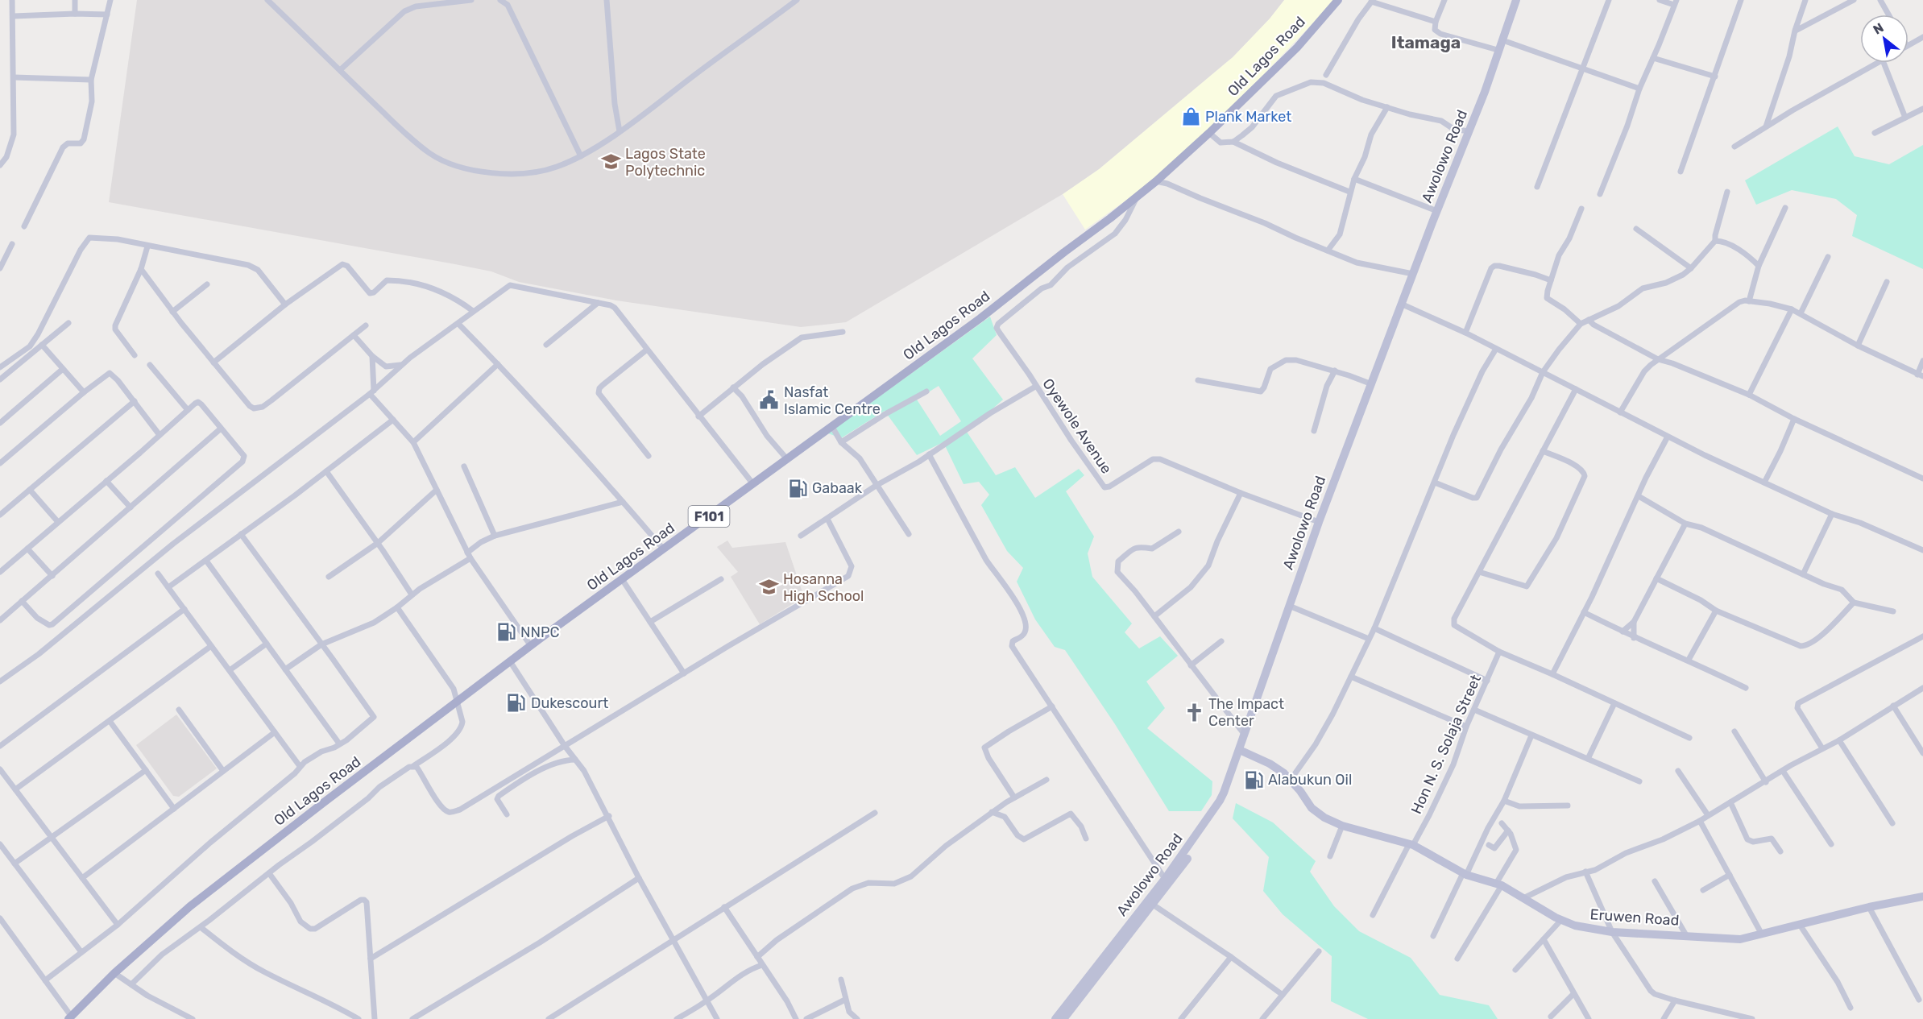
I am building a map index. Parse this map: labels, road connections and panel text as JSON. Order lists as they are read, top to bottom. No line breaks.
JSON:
{"streets":{"main road":["Old Lagos Road","Awolowo Road","F101","Eruwen Road"],"street":["Oyewole Avenue","Hon N. S. Solaja Street"]},"crossings":[["Old Lagos Road","Oyewole Avenue"],["Awolowo Road","Oyewole Avenue"],["Awolowo Road","Eruwen Road"],["Hon N. S. Solaja Street","Eruwen Road"]],"districts":["Itamaga"],"places":{"shop":["Plank Market"],"school or university":["Lagos State Polytechnic","Hosanna High School"],"public building":["Nasfat Islamic Centre"],"fuel station":["Gabaak","NNPC","Dukescourt","Alabukun Oil"],"church":["The Impact Center"]},"north":"top left"}
